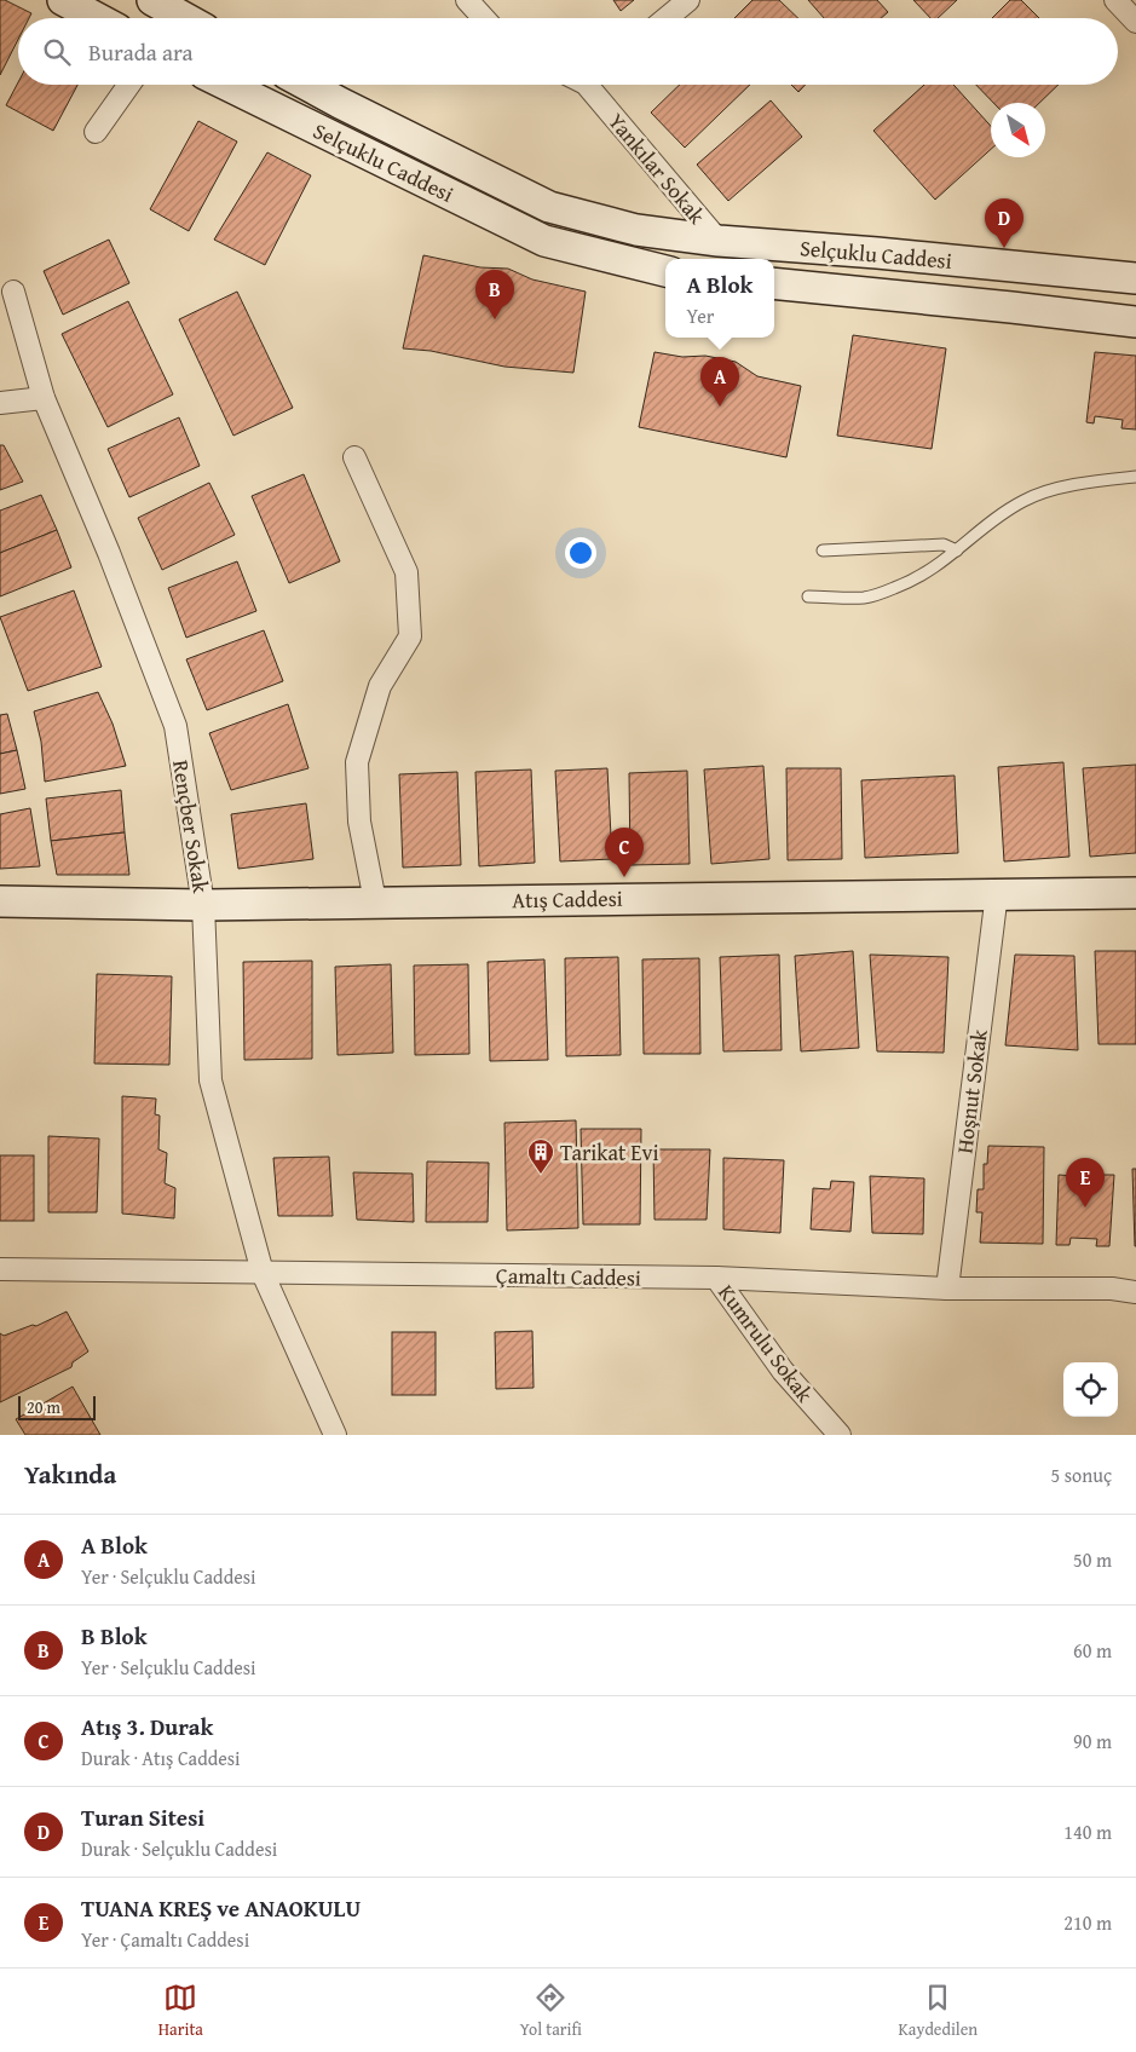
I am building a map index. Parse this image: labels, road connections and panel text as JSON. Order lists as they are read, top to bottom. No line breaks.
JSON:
{"streets":{"main road":["Selçuklu Caddesi","Atış Caddesi"],"street":["Yankılar Sokak","Rençber Sokak","Hoşnut Sokak","Çamaltı Caddesi","Kumrulu Sokak"]},"crossings":[["Selçuklu Caddesi","Yankılar Sokak"],["Rençber Sokak","Atış Caddesi"],["Rençber Sokak","Çamaltı Caddesi"],["Atış Caddesi","Hoşnut Sokak"],["Hoşnut Sokak","Çamaltı Caddesi"],["Çamaltı Caddesi","Kumrulu Sokak"]],"places":{"building":["Tarikat Evi"]},"scale_bar":"20 m","north":"bottom right","page":{"search":"Burada ara","pins":["D","B","A","C","E"],"popup":["A Blok","Yer"],"scale":"20 m","heading":["Yakında","5 sonuç"],"list":[{"mark":"A","name":"A Blok","note":"Yer · Selçuklu Caddesi","value":"50 m"},{"mark":"B","name":"B Blok","note":"Yer · Selçuklu Caddesi","value":"60 m"},{"mark":"C","name":"Atış 3. Durak","note":"Durak · Atış Caddesi","value":"90 m"},{"mark":"D","name":"Turan Sitesi","note":"Durak · Selçuklu Caddesi","value":"140 m"},{"mark":"E","name":"TUANA KREŞ ve ANAOKULU","note":"Yer · Çamaltı Caddesi","value":"210 m"}],"nav":["Harita","Yol tarifi","Kaydedilen"]}}
